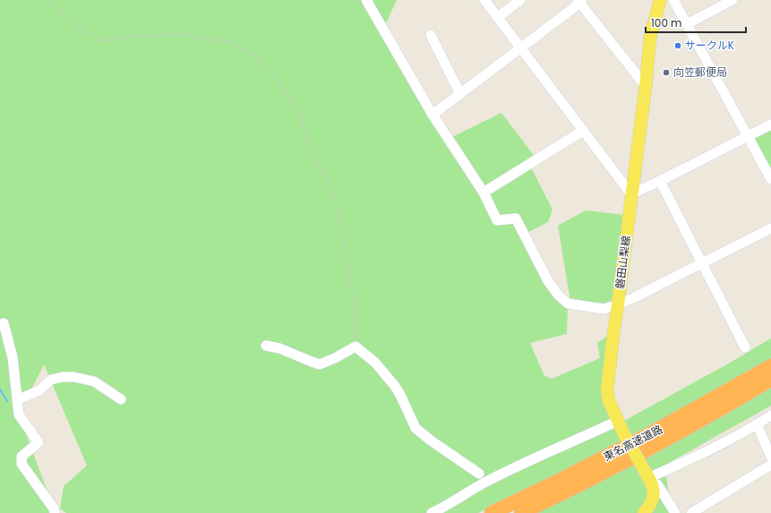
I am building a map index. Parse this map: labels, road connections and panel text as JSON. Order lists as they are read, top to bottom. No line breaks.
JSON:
{"streets":{"highway":["東名高速道路"],"main road":["磐田山梨線"]},"places":["サークルK","向笠郵便局"],"scale_bar":"100 m"}
